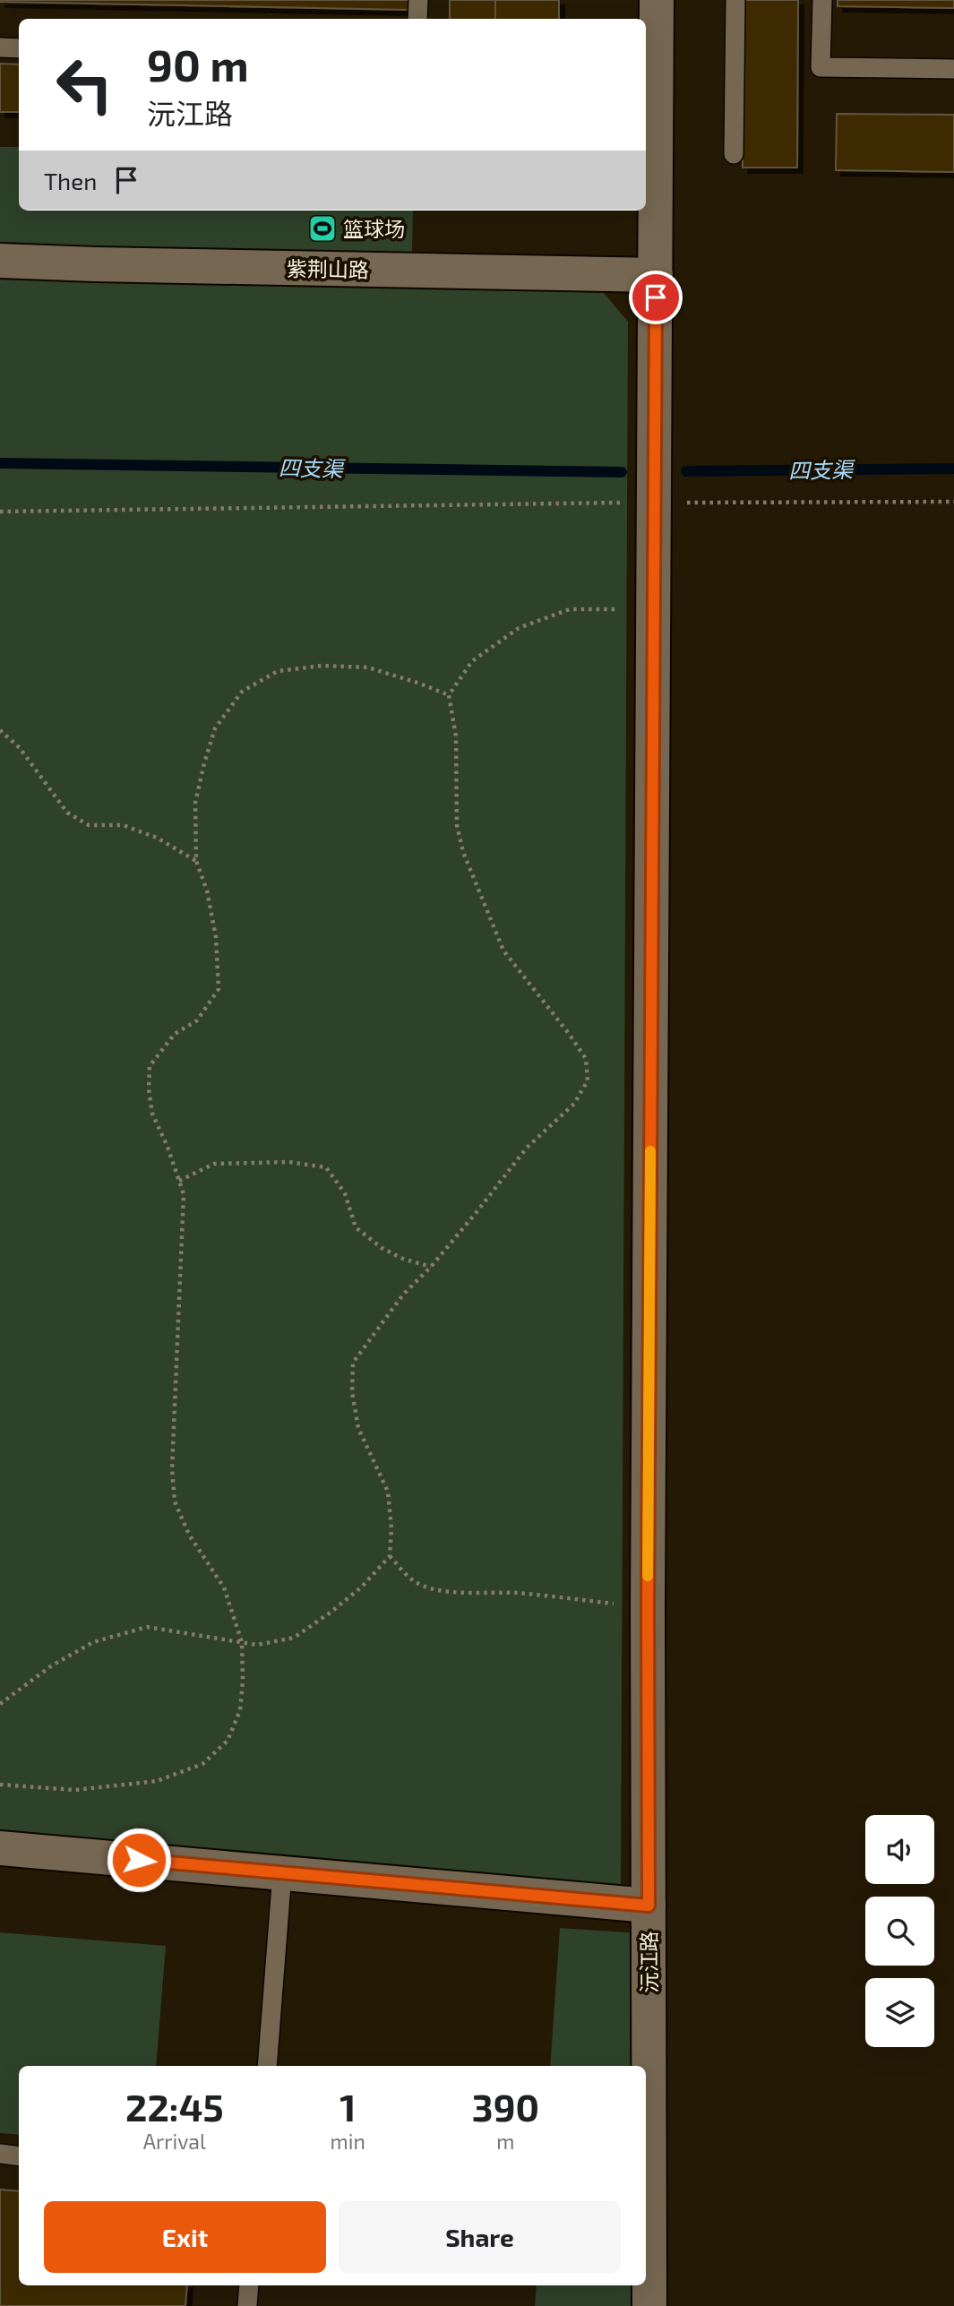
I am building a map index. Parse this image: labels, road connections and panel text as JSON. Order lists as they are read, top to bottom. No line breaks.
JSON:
{"streets":{"street":["紫荆山路","沅江路"]},"crossings":[["紫荆山路","沅江路"]],"water":["四支渠"],"places":{"sports":["篮球场"]},"page":{"turn":["90 m","沅江路"],"then":"Then","eta":["22:45","Arrival","1","min","390","m"],"buttons":["Exit","Share"]}}
